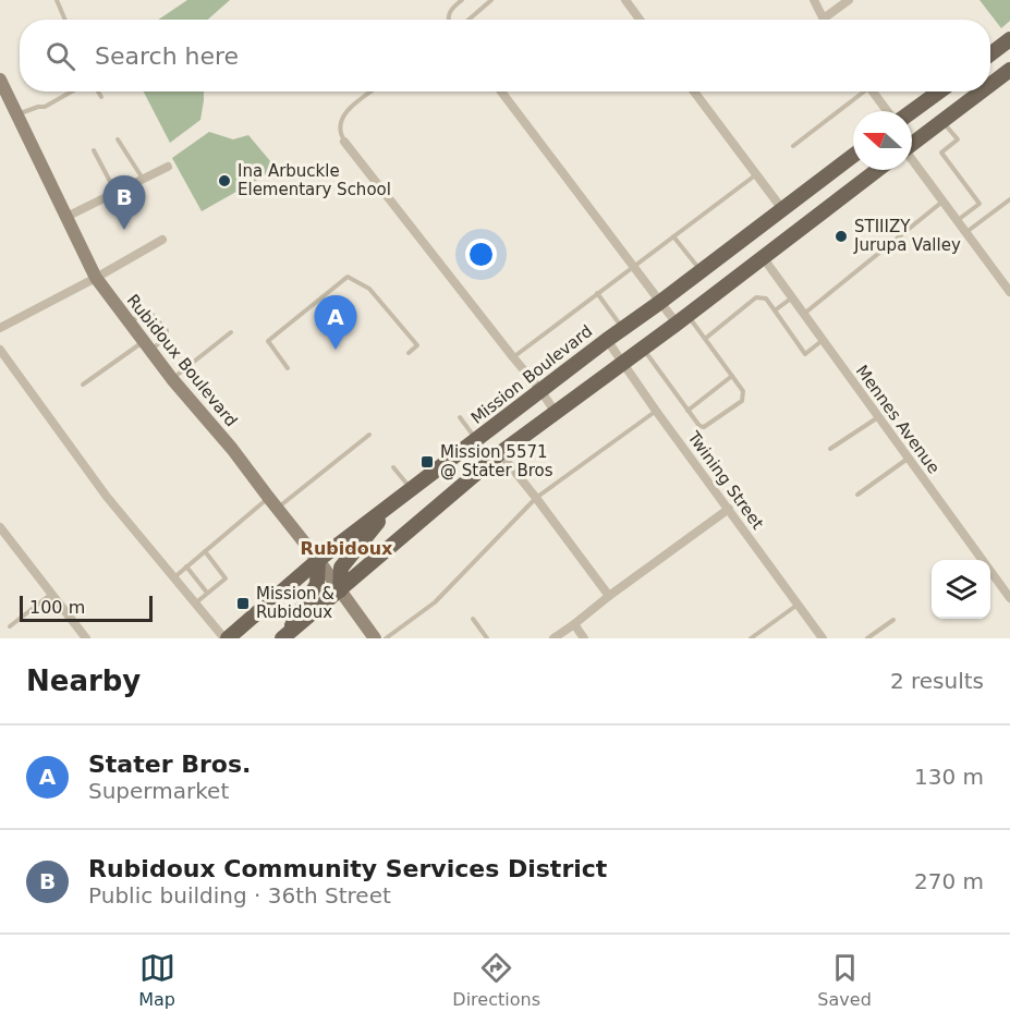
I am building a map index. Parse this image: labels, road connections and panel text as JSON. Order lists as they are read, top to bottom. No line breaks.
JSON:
{"streets":{"main road":["Rubidoux Boulevard","Mission Boulevard"],"street":["Mennes Avenue","Twining Street"]},"crossings":[["Rubidoux Boulevard","Mission Boulevard"],["Mission Boulevard","Twining Street"]],"districts":["Rubidoux"],"places":{"other":["Ina Arbuckle Elementary School","STIIIZY Jurupa Valley"],"transit":["Mission 5571 @ Stater Bros","Mission & Rubidoux"]},"scale_bar":"100 m","north":"left","page":{"search":"Search here","pins":["B","A"],"scale":"100 m","heading":["Nearby","2 results"],"list":[{"mark":"A","name":"Stater Bros.","note":"Supermarket","value":"130 m"},{"mark":"B","name":"Rubidoux Community Services District","note":"Public building · 36th Street","value":"270 m"}],"nav":["Map","Directions","Saved"]}}
